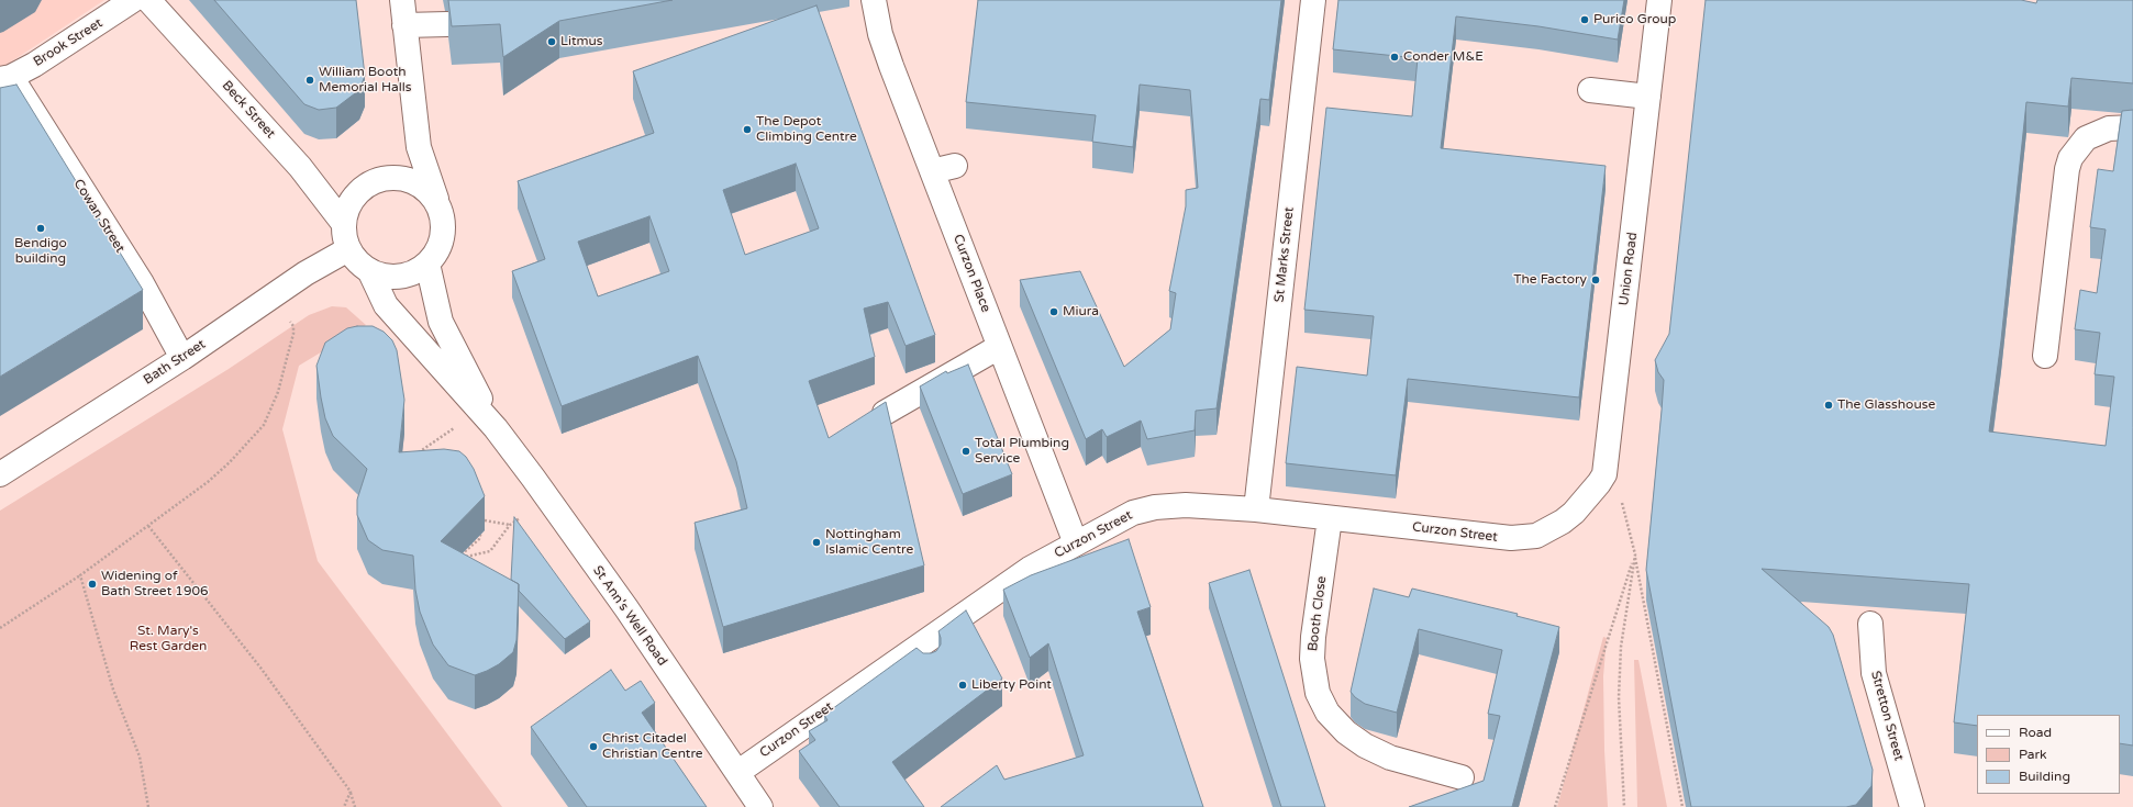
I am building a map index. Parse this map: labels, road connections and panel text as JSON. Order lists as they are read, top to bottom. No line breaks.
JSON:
{"streets":{"street":["Brook Street","Beck Street","Cowan Street","St Marks Street","Union Road","Curzon Place","Bath Street","Curzon Street","Booth Close","St Ann's Well Road","Stretton Street"]},"crossings":[["Brook Street","Cowan Street"],["Beck Street","Bath Street"],["Beck Street","St Ann's Well Road"],["Cowan Street","Bath Street"],["St Marks Street","Curzon Street"],["Union Road","Curzon Street"],["Curzon Place","Curzon Street"],["Bath Street","St Ann's Well Road"],["Curzon Street","Booth Close"],["Curzon Street","St Ann's Well Road"]],"parks":["St. Mary's Rest Garden"],"places":["Purico Group","Litmus","Conder M&E","William Booth Memorial Halls","The Depot Climbing Centre","Bendigo building","The Factory","Miura","The Glasshouse","Total Plumbing Service","Nottingham Islamic Centre","Widening of Bath Street 1906","Liberty Point","Christ Citadel Christian Centre"],"legend":["Road","Park","Building"]}
